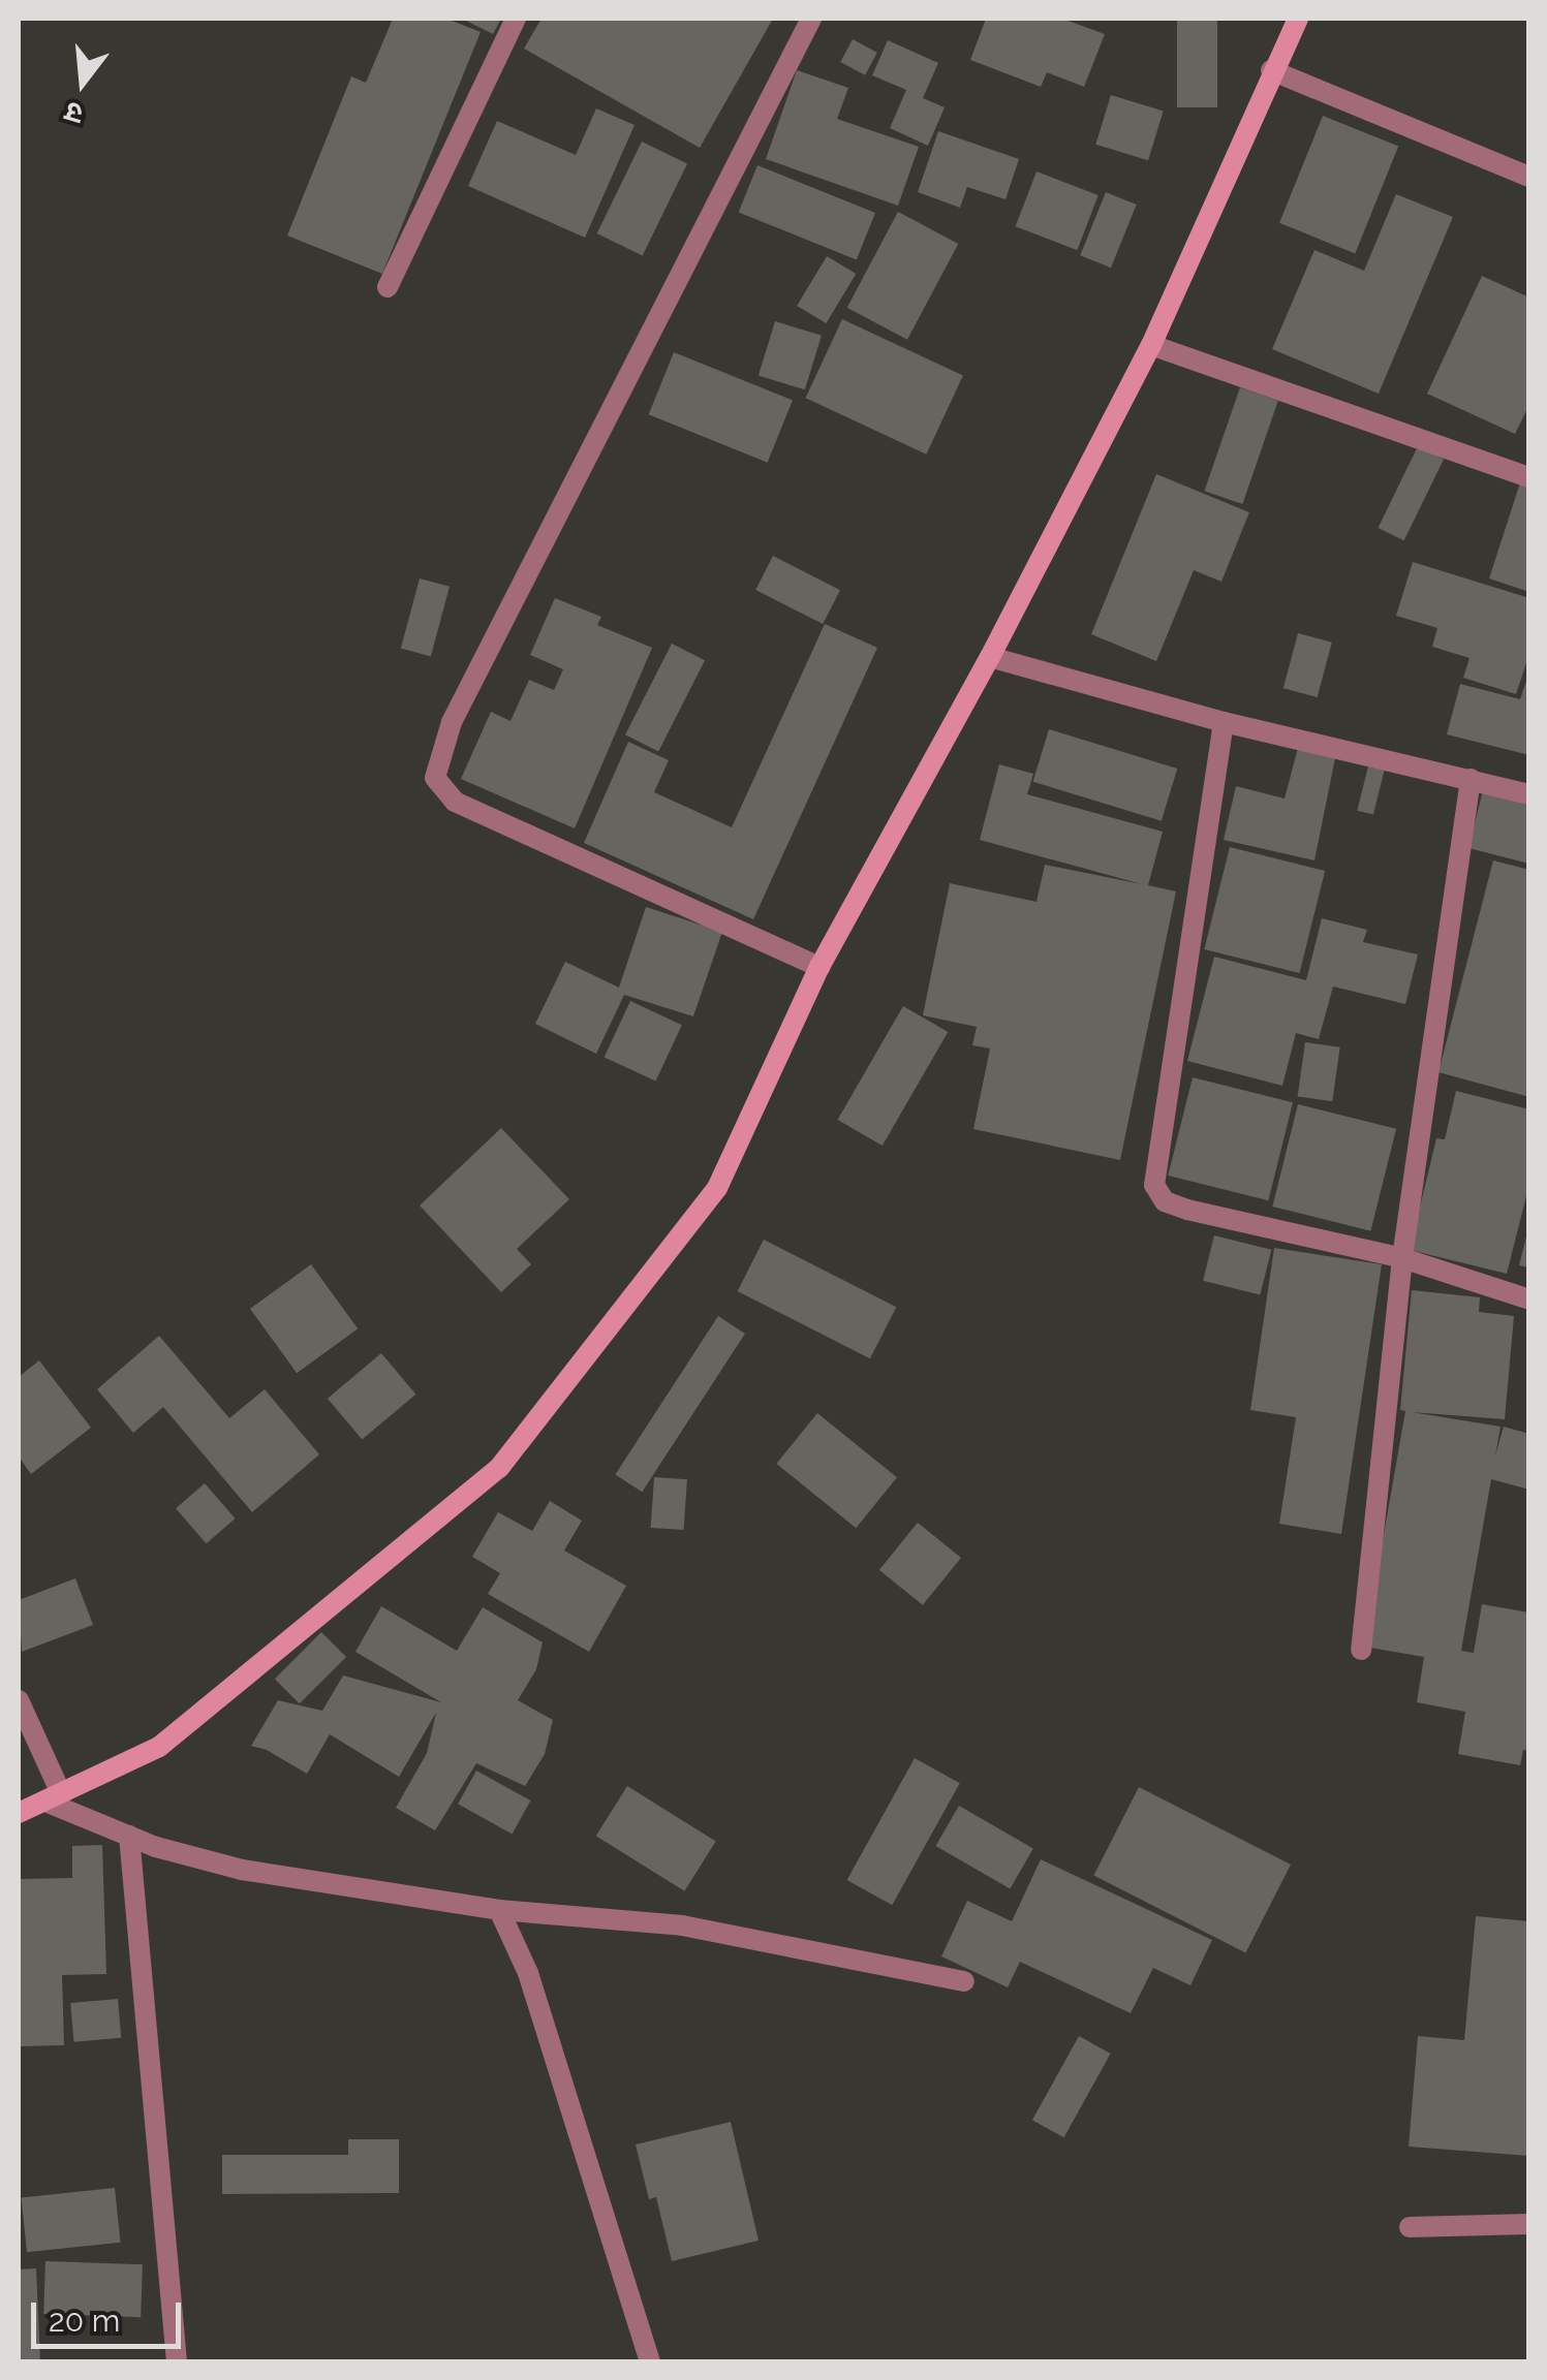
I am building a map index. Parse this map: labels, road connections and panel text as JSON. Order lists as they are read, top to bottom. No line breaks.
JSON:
{"scale_bar":"20 m","north":"bottom"}
